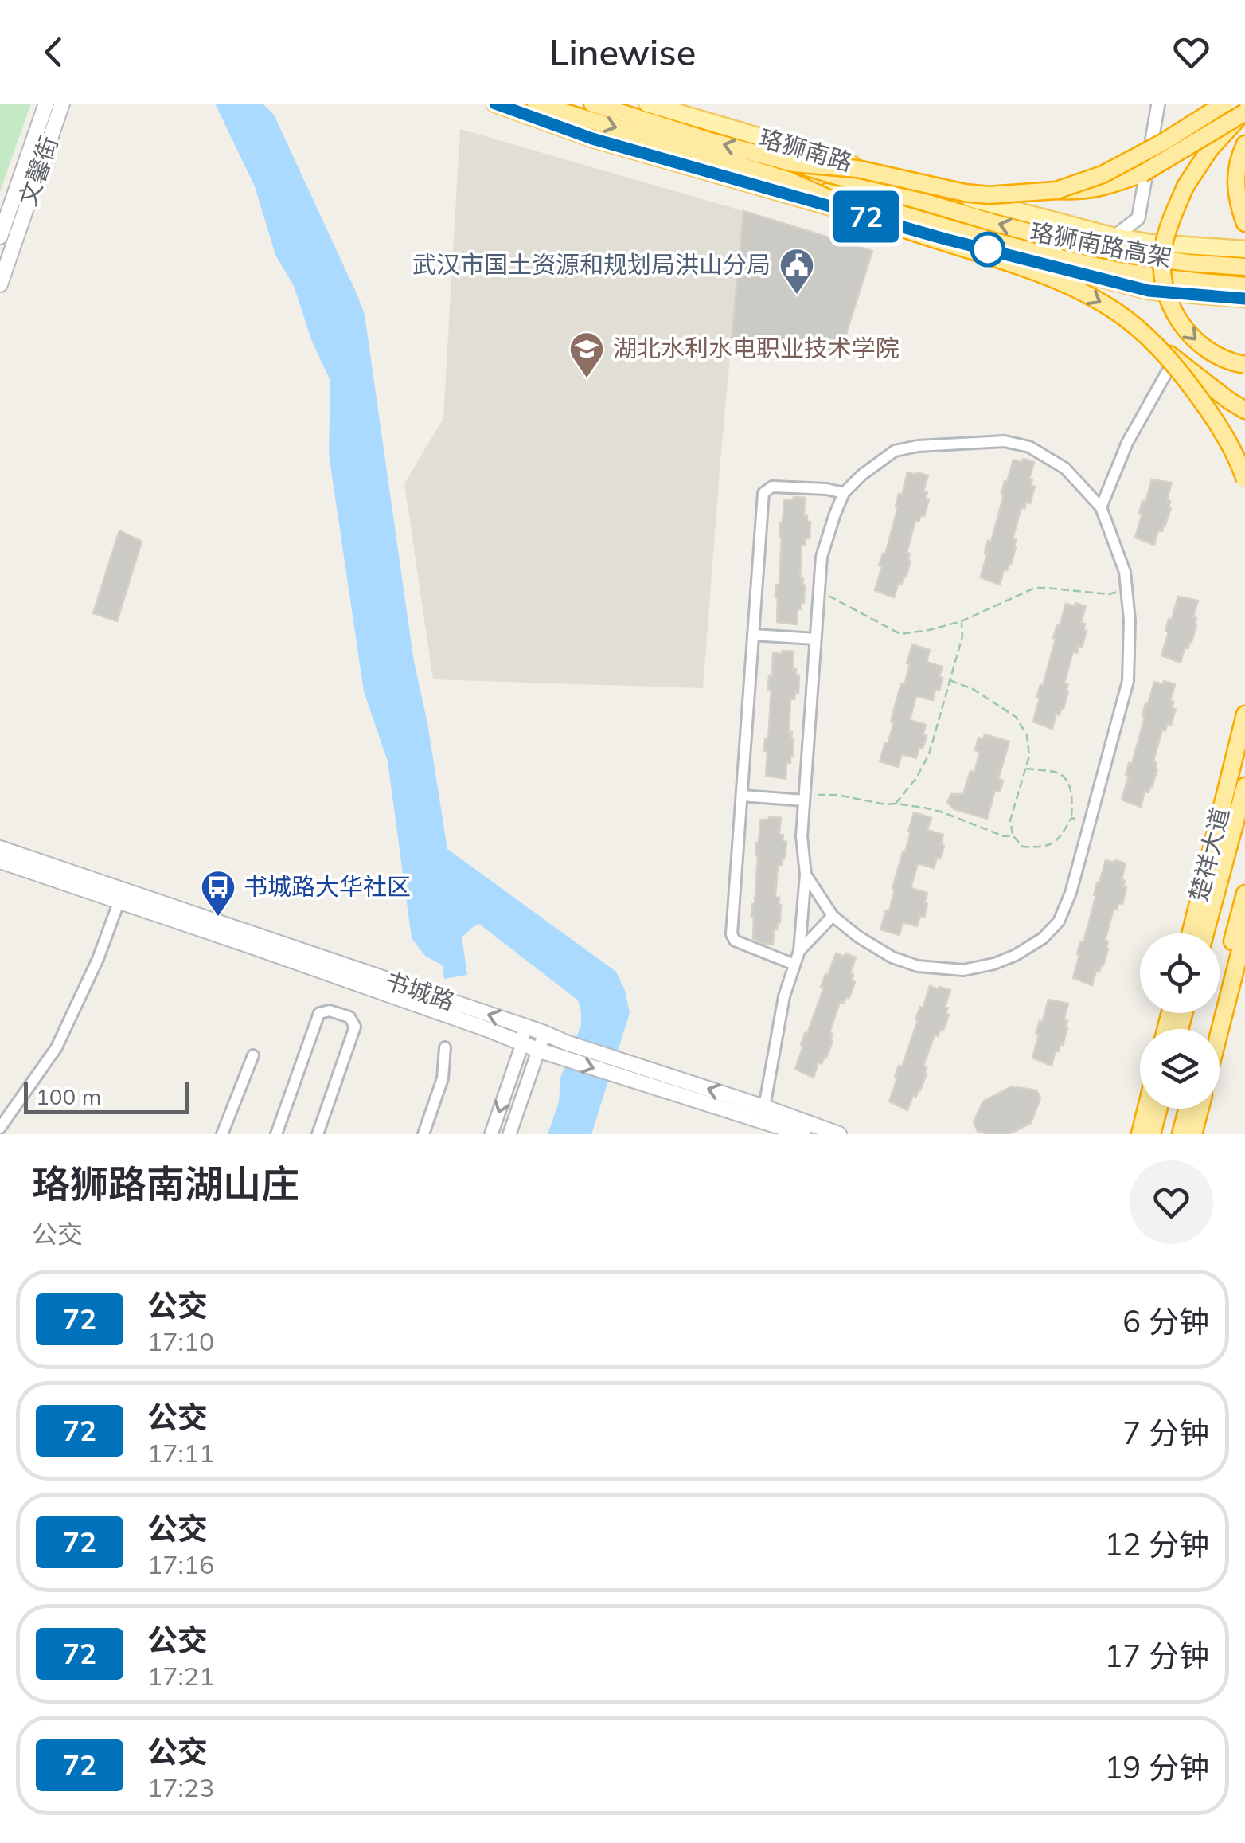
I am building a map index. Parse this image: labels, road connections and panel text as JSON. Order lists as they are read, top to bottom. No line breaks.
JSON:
{"streets":{"highway":["珞狮南路高架","楚祥大道"],"main road":["珞狮南路","文馨街","书城路"]},"places":{"public building":["武汉市国土资源和规划局洪山分局"],"school or university":["湖北水利水电职业技术学院"],"bus stop":["书城路大华社区"]},"lines":["bus line 72"],"scale_bar":"100 m","page":{"header":"Linewise","on_map":"72","scale":"100 m","heading":["珞狮路南湖山庄","公交"],"list":[{"mark":"72","name":"公交","note":"17:10","value":"6 分钟"},{"mark":"72","name":"公交","note":"17:11","value":"7 分钟"},{"mark":"72","name":"公交","note":"17:16","value":"12 分钟"},{"mark":"72","name":"公交","note":"17:21","value":"17 分钟"},{"mark":"72","name":"公交","note":"17:23","value":"19 分钟"}]}}
